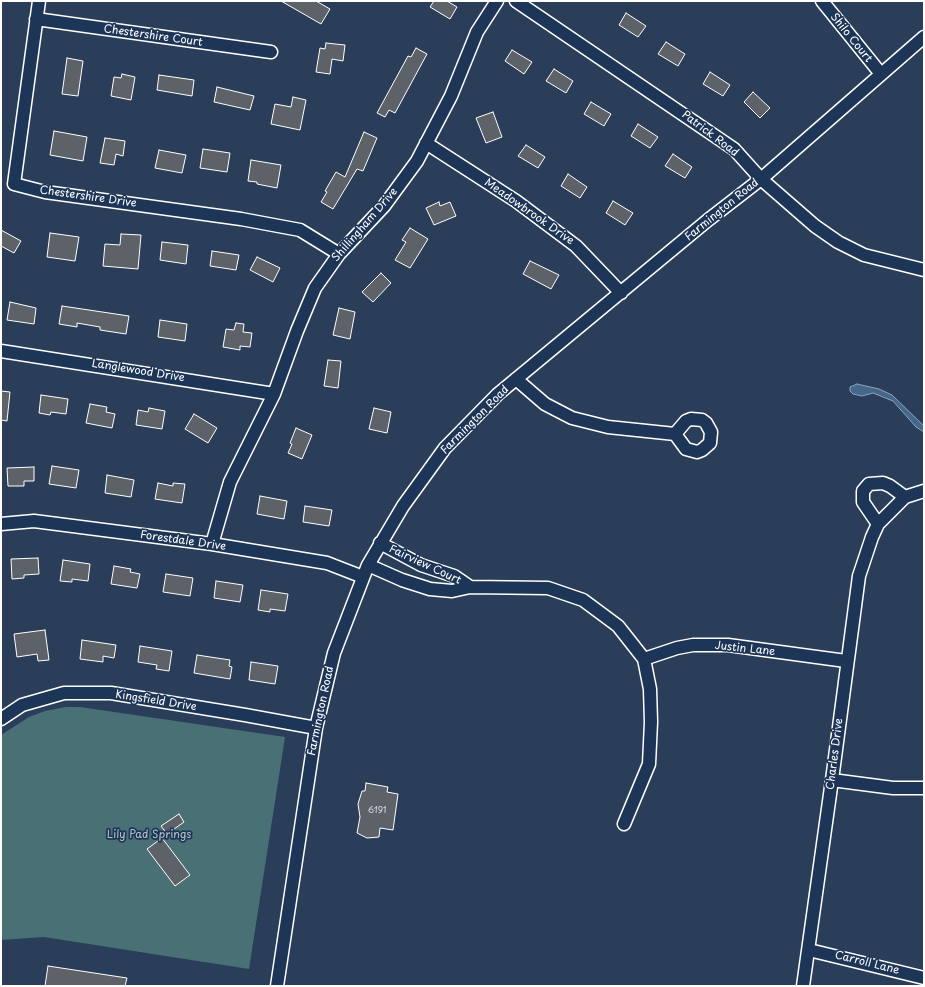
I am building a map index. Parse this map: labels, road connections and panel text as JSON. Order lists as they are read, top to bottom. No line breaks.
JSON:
{"streets":{"street":["Chestershire Court","Shilo Court","Patrick Road","Chestershire Drive","Farmington Road","Meadowbrook Drive","Shillingham Drive","Langlewood Drive","Forestdale Drive","Fairview Court","Justin Lane","Kingsfield Drive","Charles Drive","Carroll Lane"]},"crossings":[["Chestershire Court","Chestershire Drive"],["Shilo Court","Farmington Road"],["Patrick Road","Farmington Road"],["Chestershire Drive","Shillingham Drive"],["Farmington Road","Meadowbrook Drive"],["Farmington Road","Forestdale Drive"],["Farmington Road","Fairview Court"],["Farmington Road","Kingsfield Drive"],["Meadowbrook Drive","Shillingham Drive"],["Shillingham Drive","Langlewood Drive"],["Shillingham Drive","Forestdale Drive"],["Fairview Court","Justin Lane"],["Justin Lane","Charles Drive"],["Charles Drive","Carroll Lane"]],"parks":["Lily Pad Springs"],"house_numbers":["6191"]}
